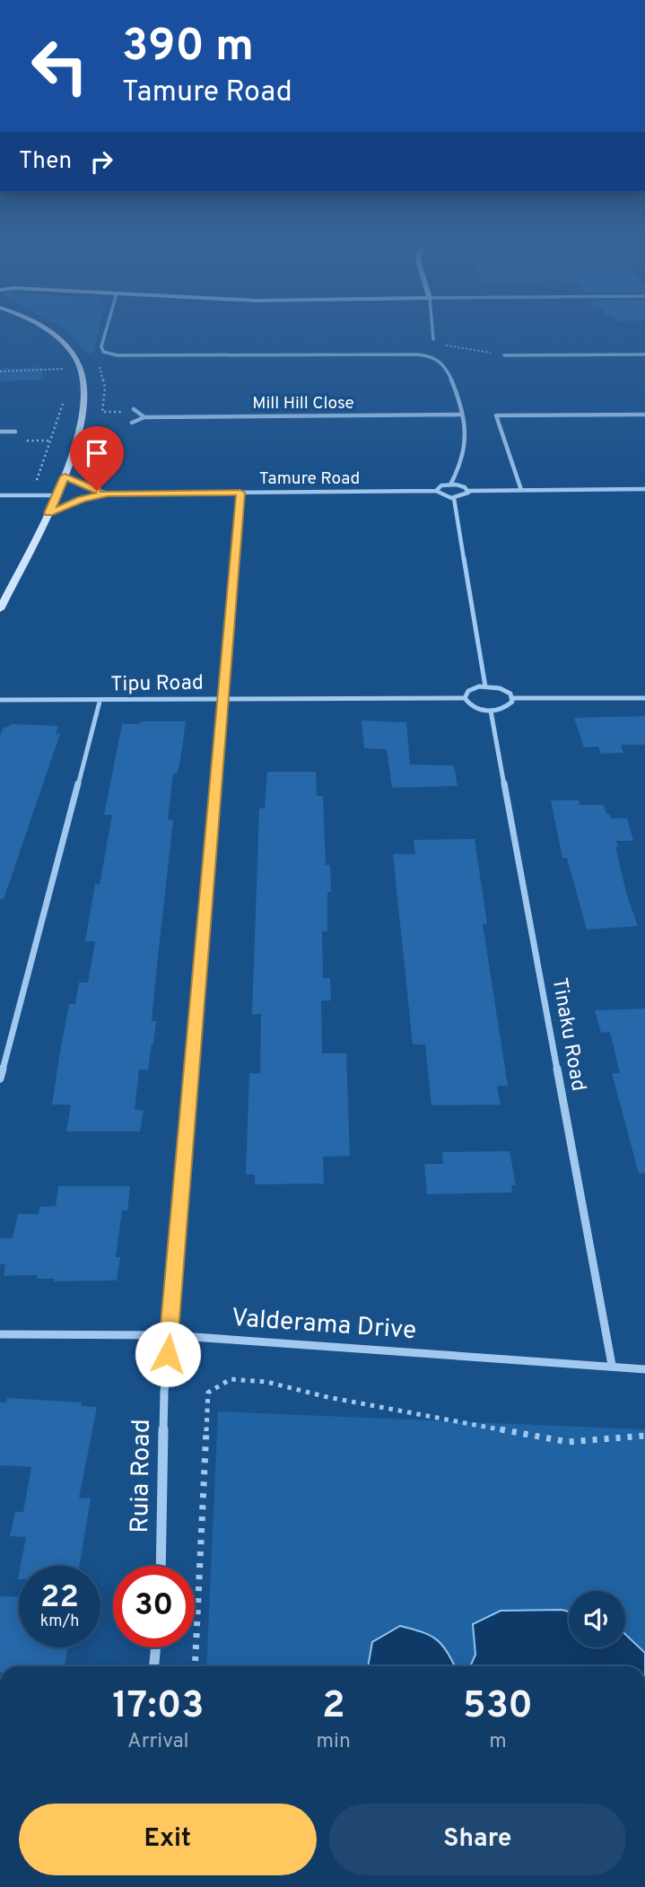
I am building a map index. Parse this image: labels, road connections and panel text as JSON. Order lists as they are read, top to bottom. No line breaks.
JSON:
{"streets":{"street":["Mill Hill Close","Tamure Road","Tipu Road","Tinaku Road","Valderama Drive","Ruia Road"]},"crossings":[["Tamure Road","Ruia Road"],["Tipu Road","Ruia Road"],["Tinaku Road","Valderama Drive"],["Valderama Drive","Ruia Road"]],"page":{"turn":["390 m","Tamure Road"],"then":"Then","speed":"22 km/h","limit":"30","eta":["17:03","Arrival","2","min","530","m"],"buttons":["Exit","Share"]}}
